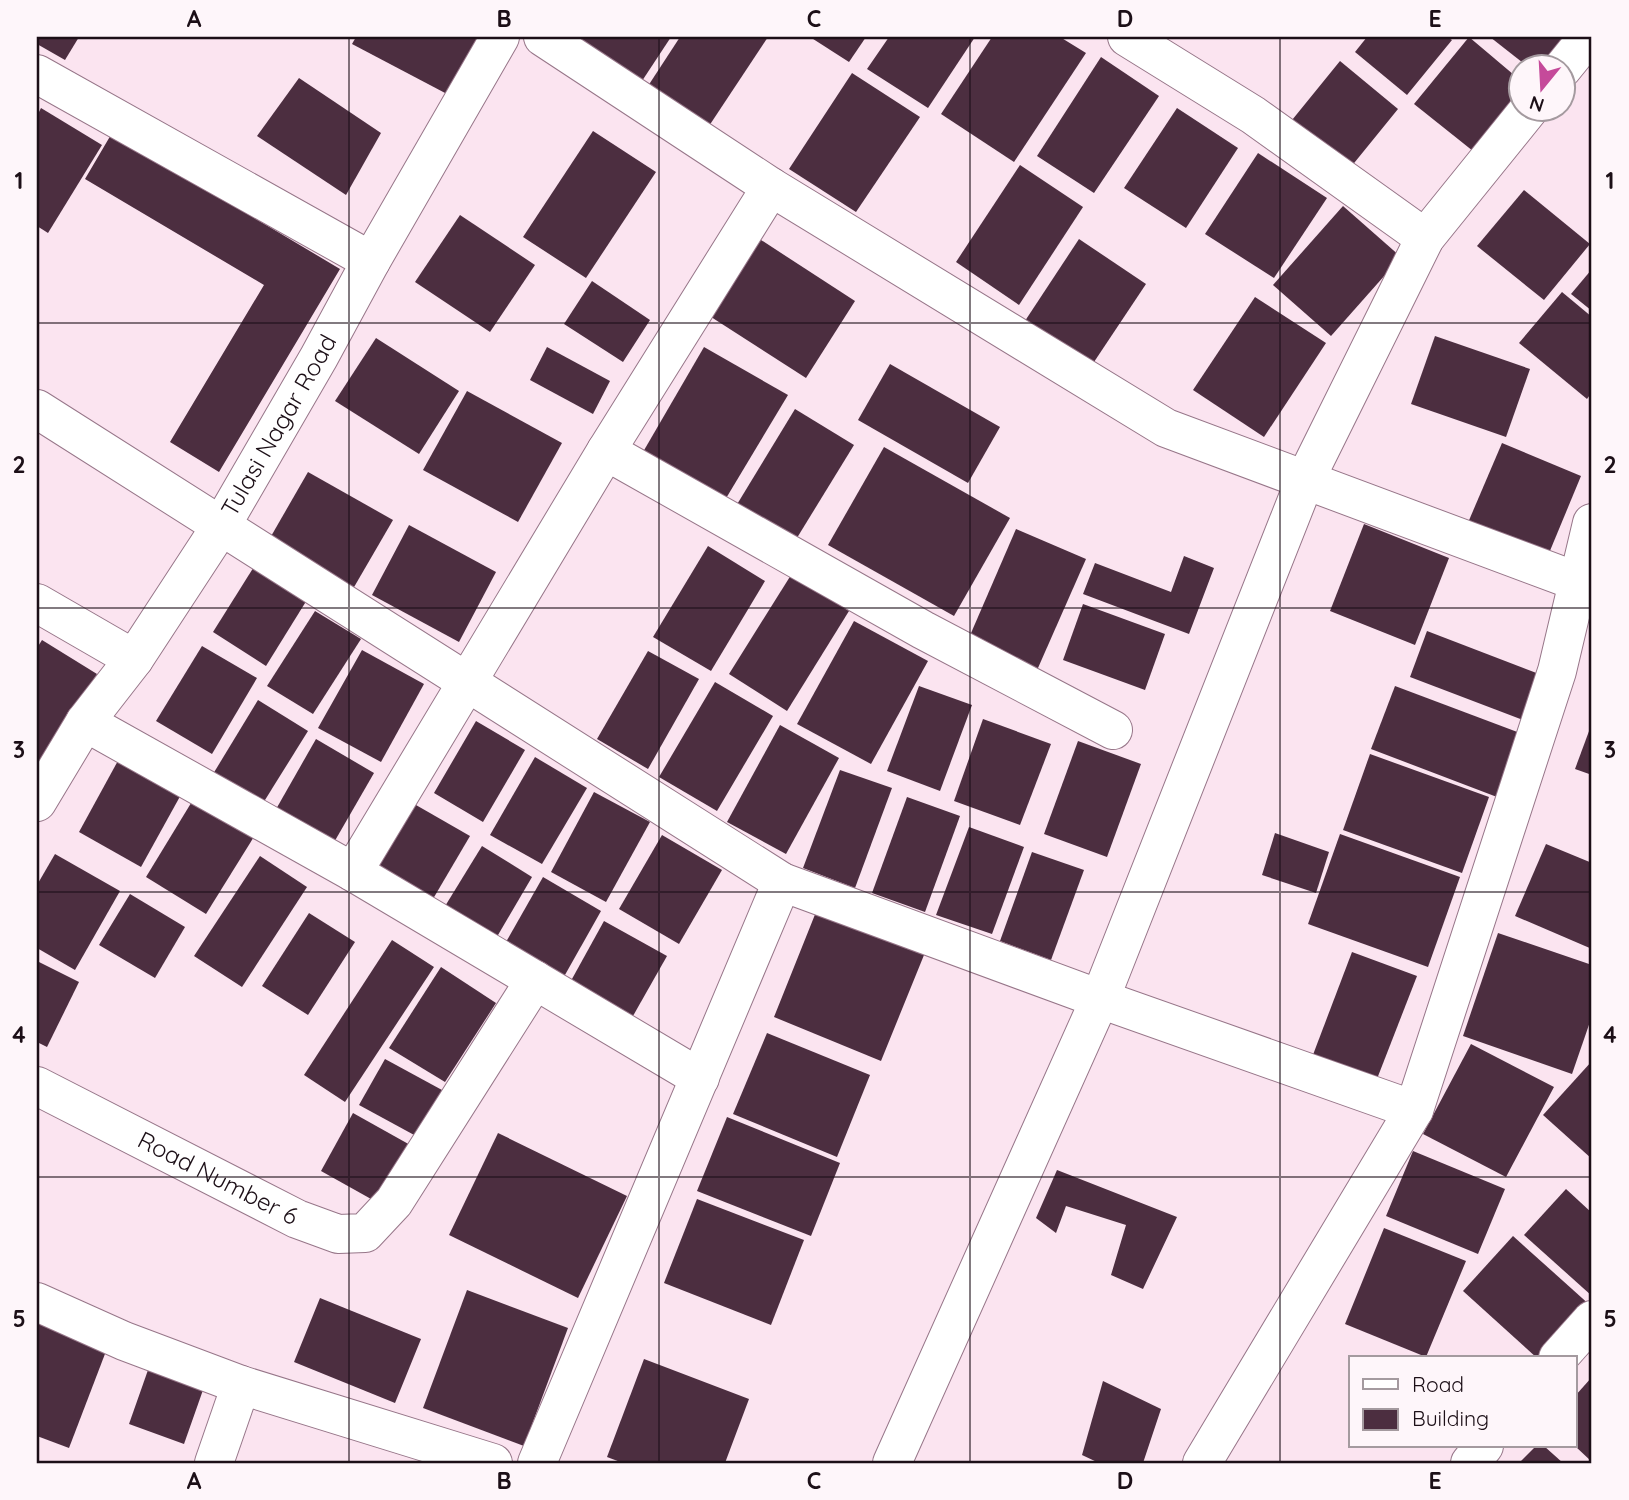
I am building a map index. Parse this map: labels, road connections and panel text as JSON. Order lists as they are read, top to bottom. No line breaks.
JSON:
{"streets":{"street":["Tulasi Nagar Road","Road Number 6"]},"legend":["Road","Building"],"north":"bottom","grid":{"columns":["A","B","C","D","E"],"rows":["1","2","3","4","5"]}}
